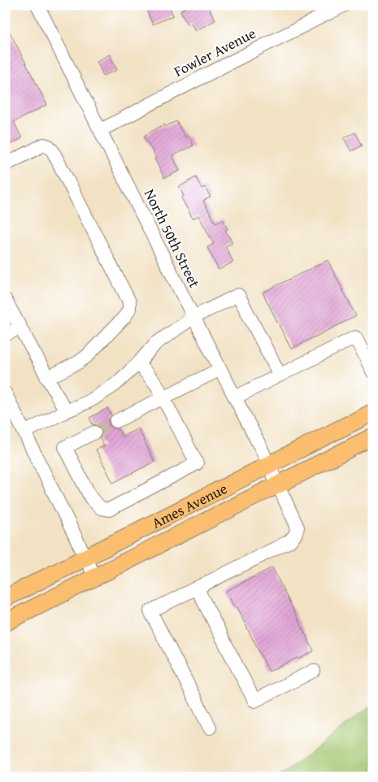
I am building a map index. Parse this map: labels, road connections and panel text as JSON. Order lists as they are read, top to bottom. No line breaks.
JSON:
{"streets":{"main road":["Ames Avenue"],"street":["Fowler Avenue","North 50th Street"]},"crossings":[["Fowler Avenue","North 50th Street"],["North 50th Street","Ames Avenue"]]}
